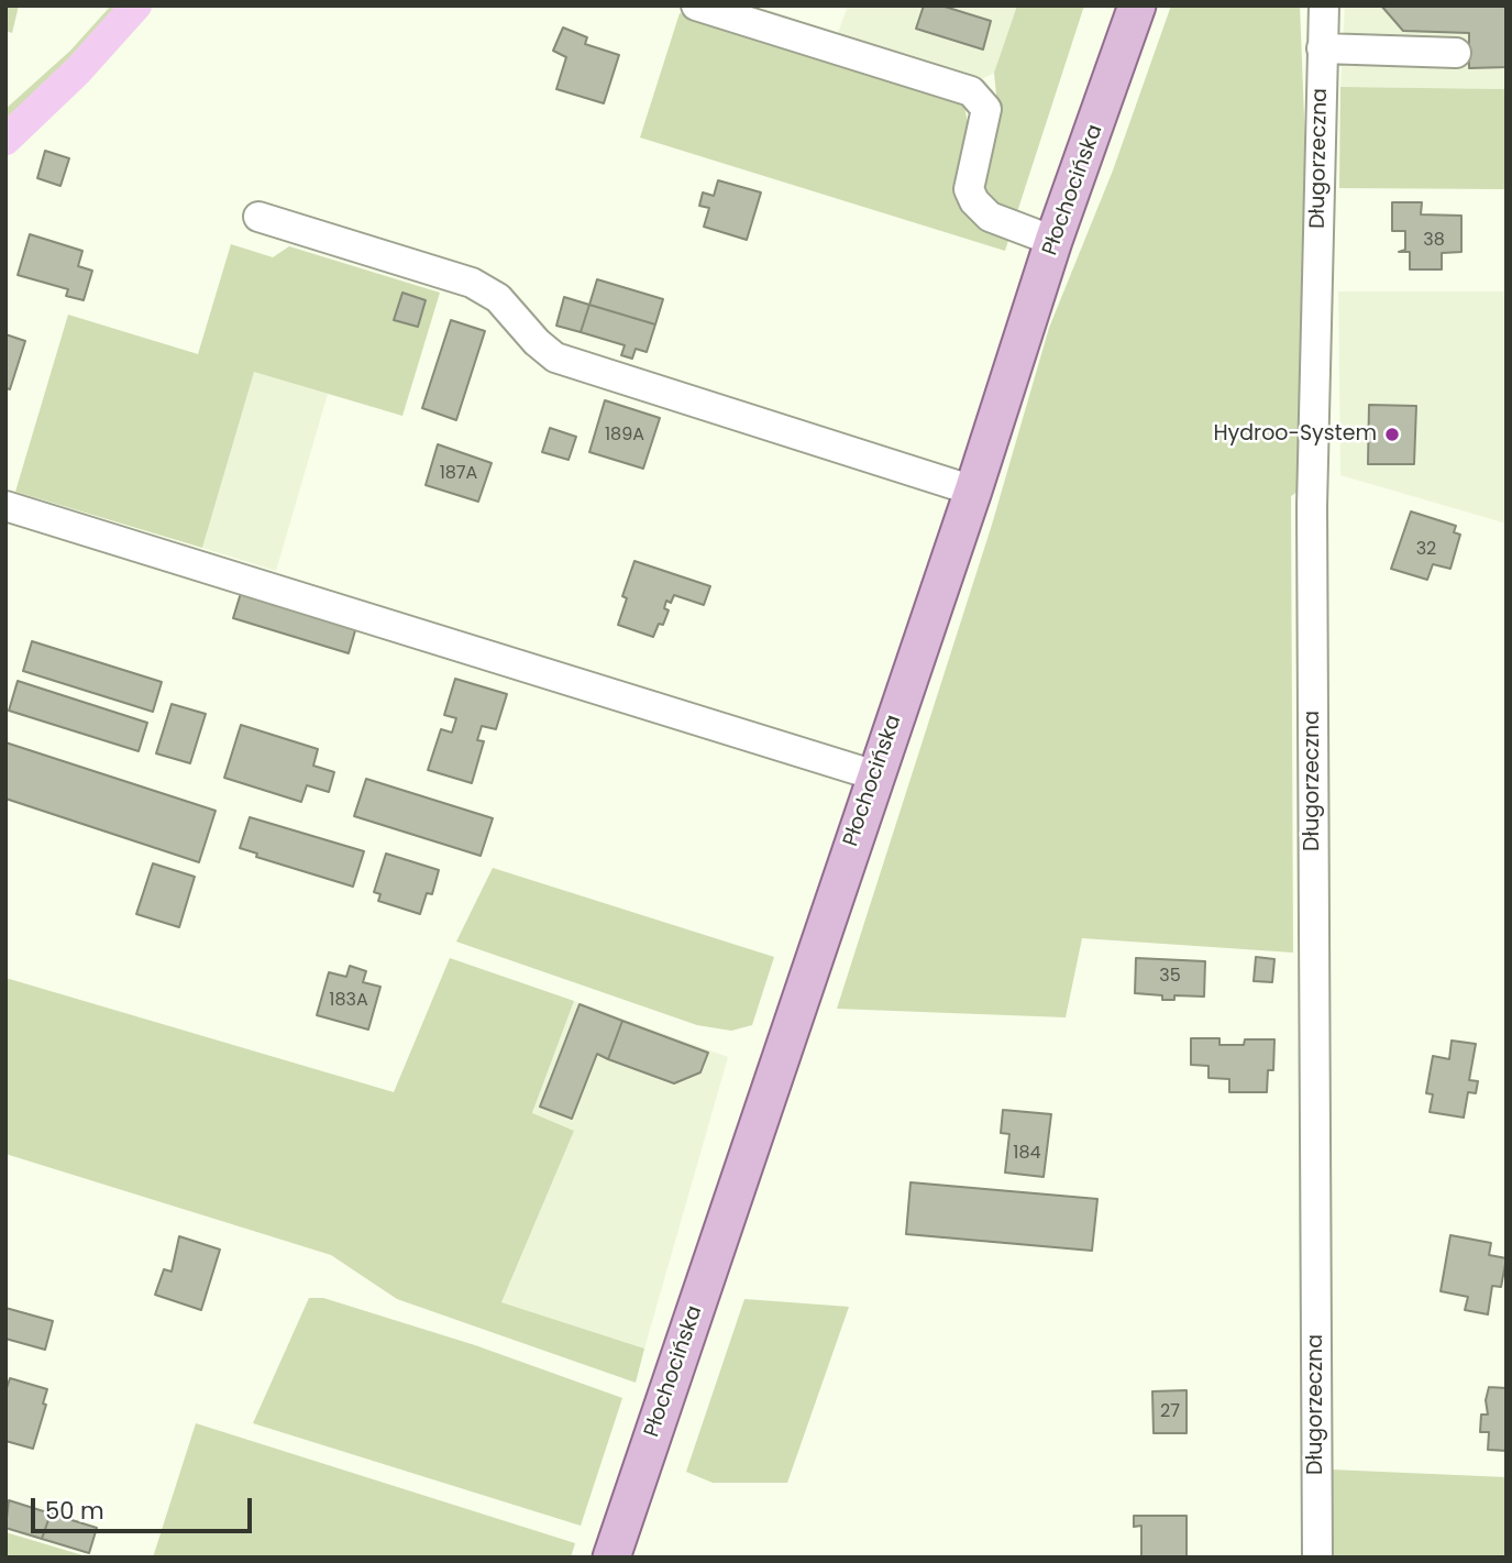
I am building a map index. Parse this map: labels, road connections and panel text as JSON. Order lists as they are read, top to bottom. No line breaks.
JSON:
{"streets":{"main road":["Płochocińska"],"street":["Długorzeczna"]},"places":["Hydroo-System"],"house_numbers":["38","189A","187A","32","35","183A","184","27"],"scale_bar":"50 m"}
